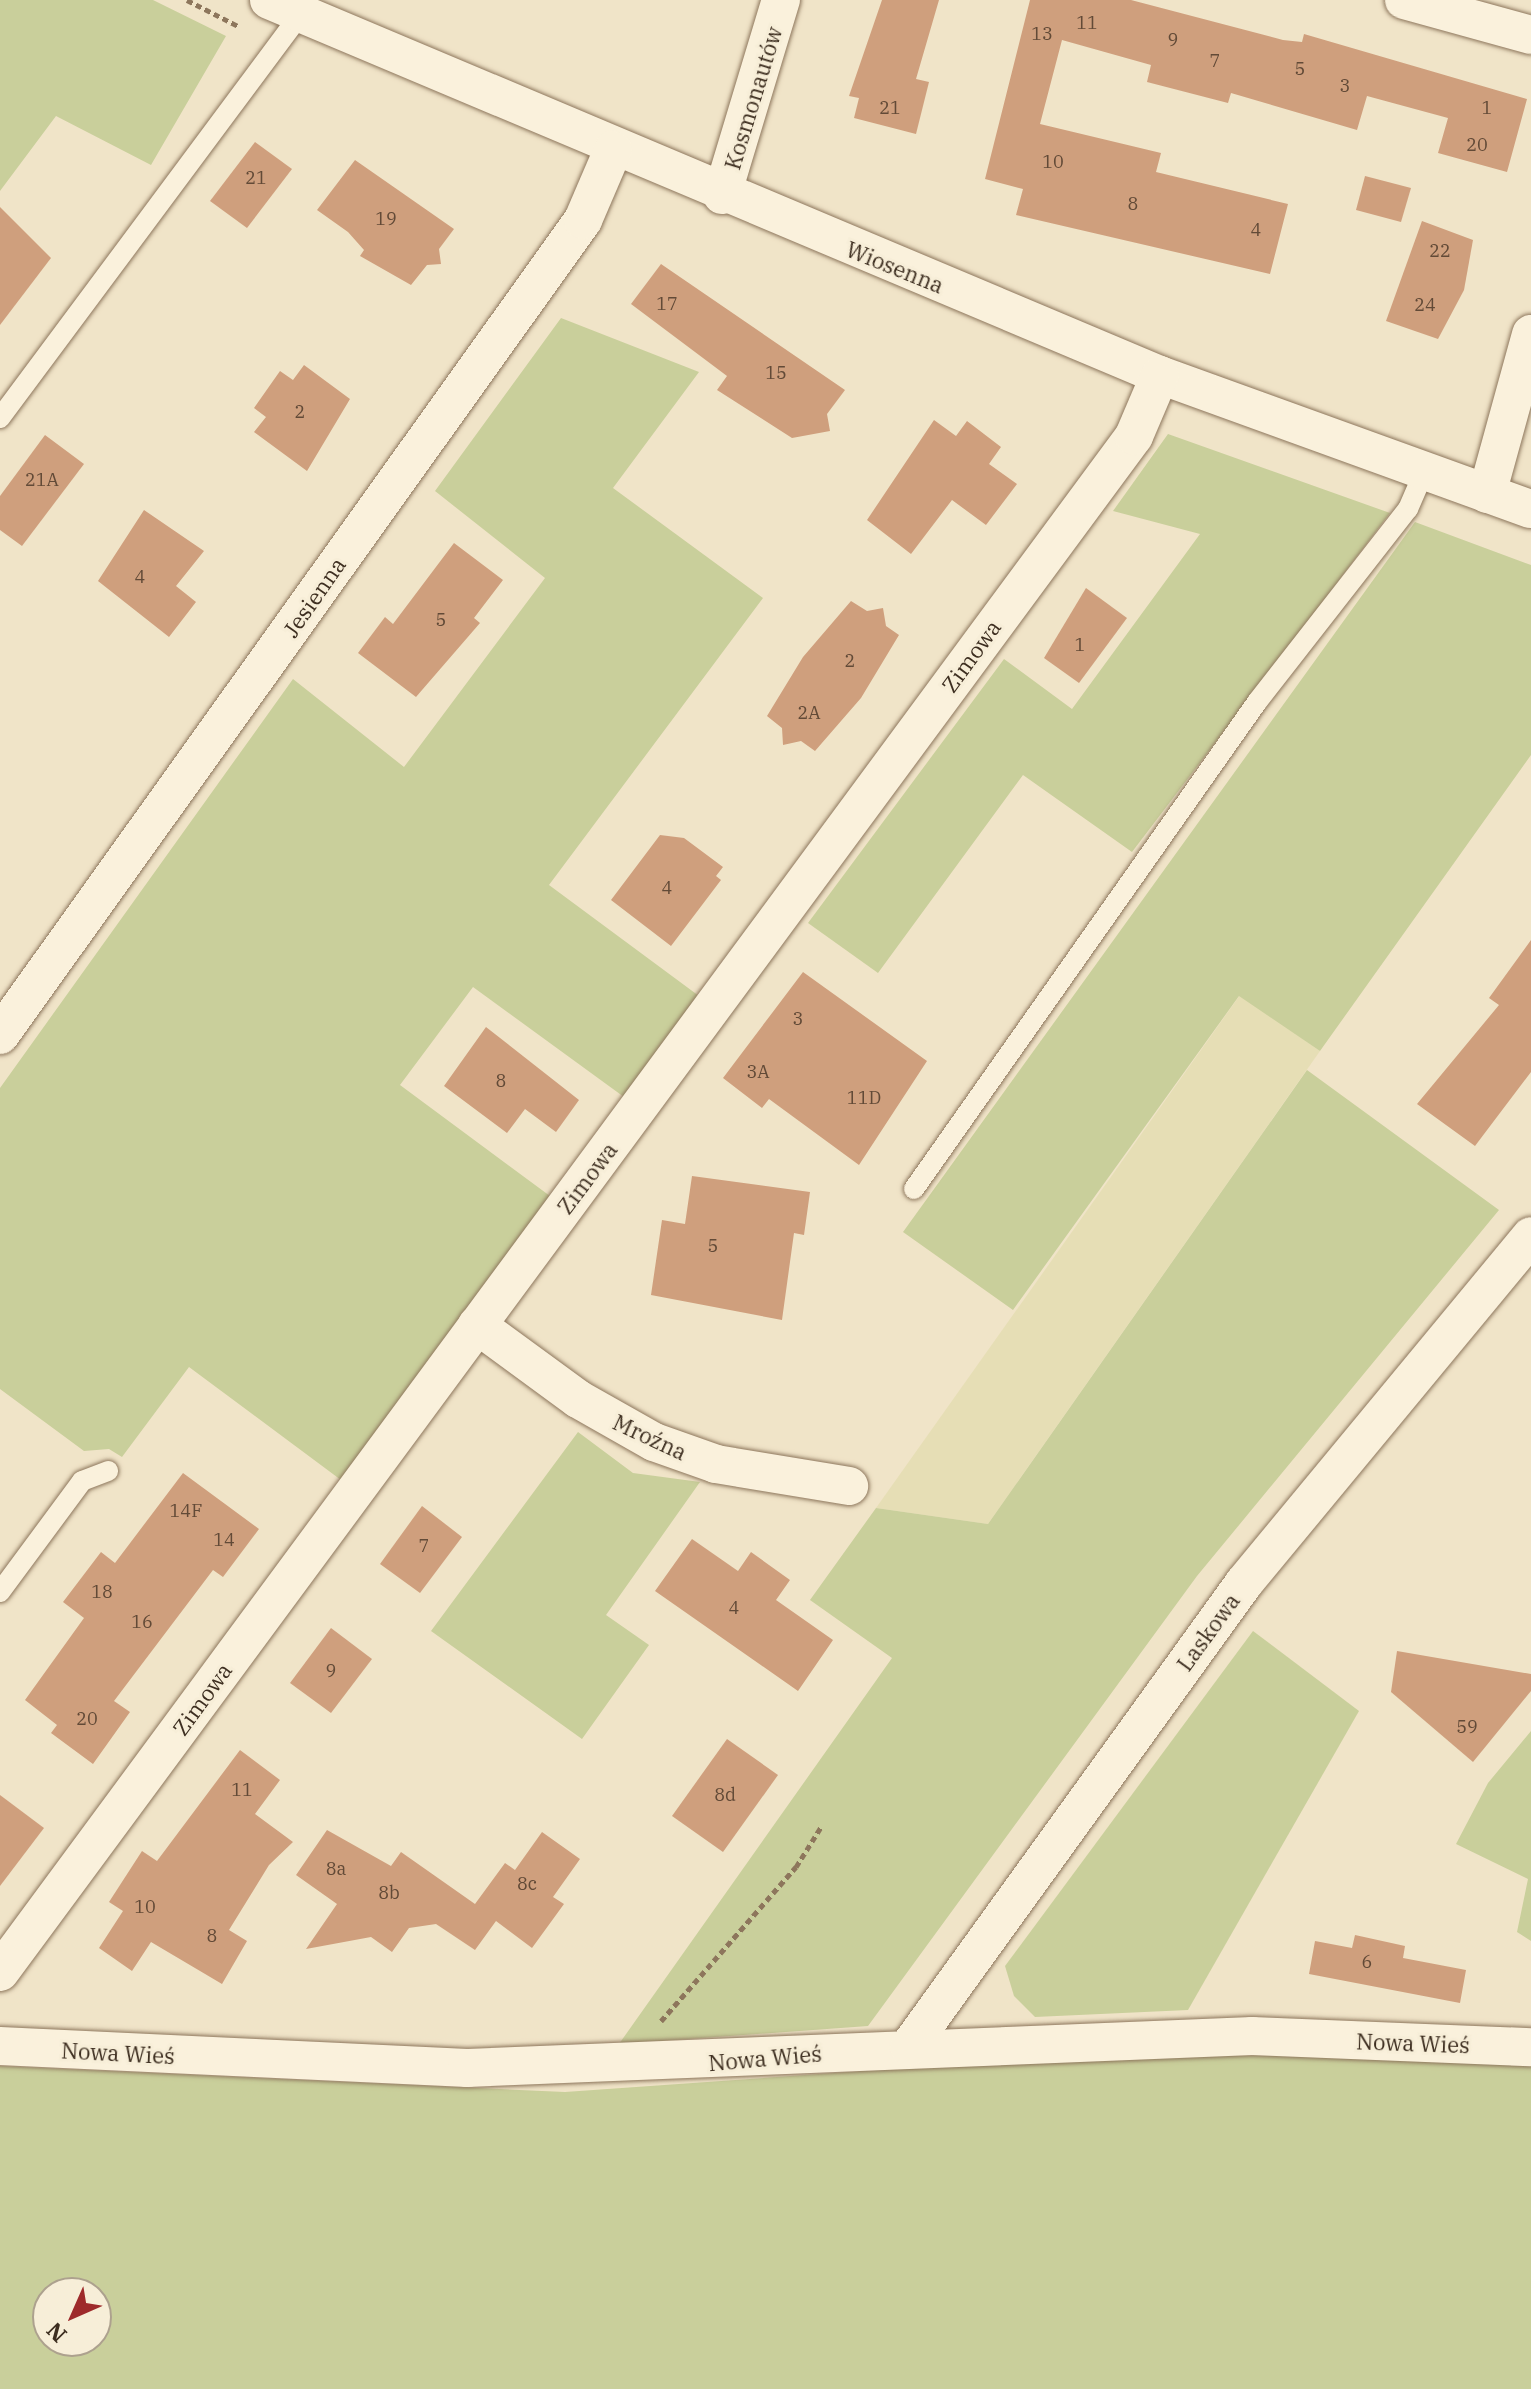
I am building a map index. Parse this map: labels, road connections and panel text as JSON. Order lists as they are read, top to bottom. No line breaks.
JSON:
{"streets":{"street":["Kosmonautów","Wiosenna","Jesienna","Zimowa","Mroźna","Laskowa","Nowa Wieś"]},"crossings":[["Kosmonautów","Wiosenna"],["Wiosenna","Jesienna"],["Wiosenna","Zimowa"],["Zimowa","Mroźna"],["Laskowa","Nowa Wieś"]],"house_numbers":["11","13","9","7","5","3","21","1","20","10","21","8","19","4","22","17","24","15","2","21A","4","5","1","2","2A","4","3","3A","8","11D","5","14F","14","7","18","4","16","9","20","59","11","8d","8a","8c","8b","10","8","6"],"north":"bottom left"}
